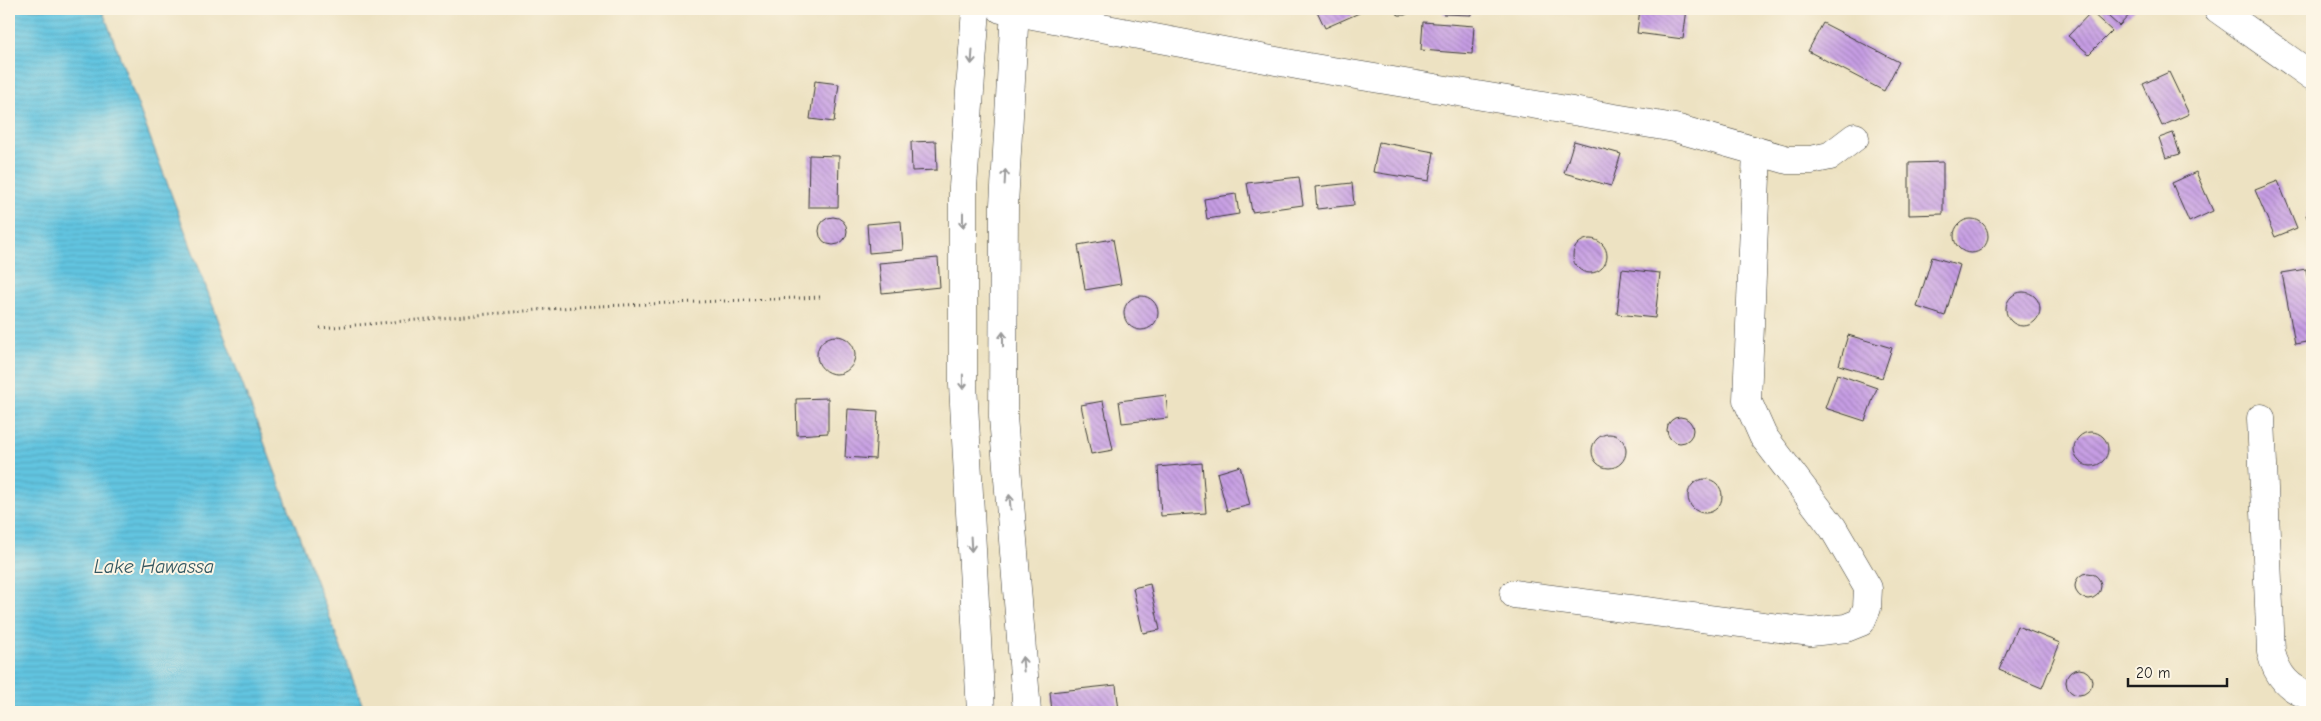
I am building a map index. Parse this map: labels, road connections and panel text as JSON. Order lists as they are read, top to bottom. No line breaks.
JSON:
{"water":["Lake Hawassa"],"scale_bar":"20 m"}
